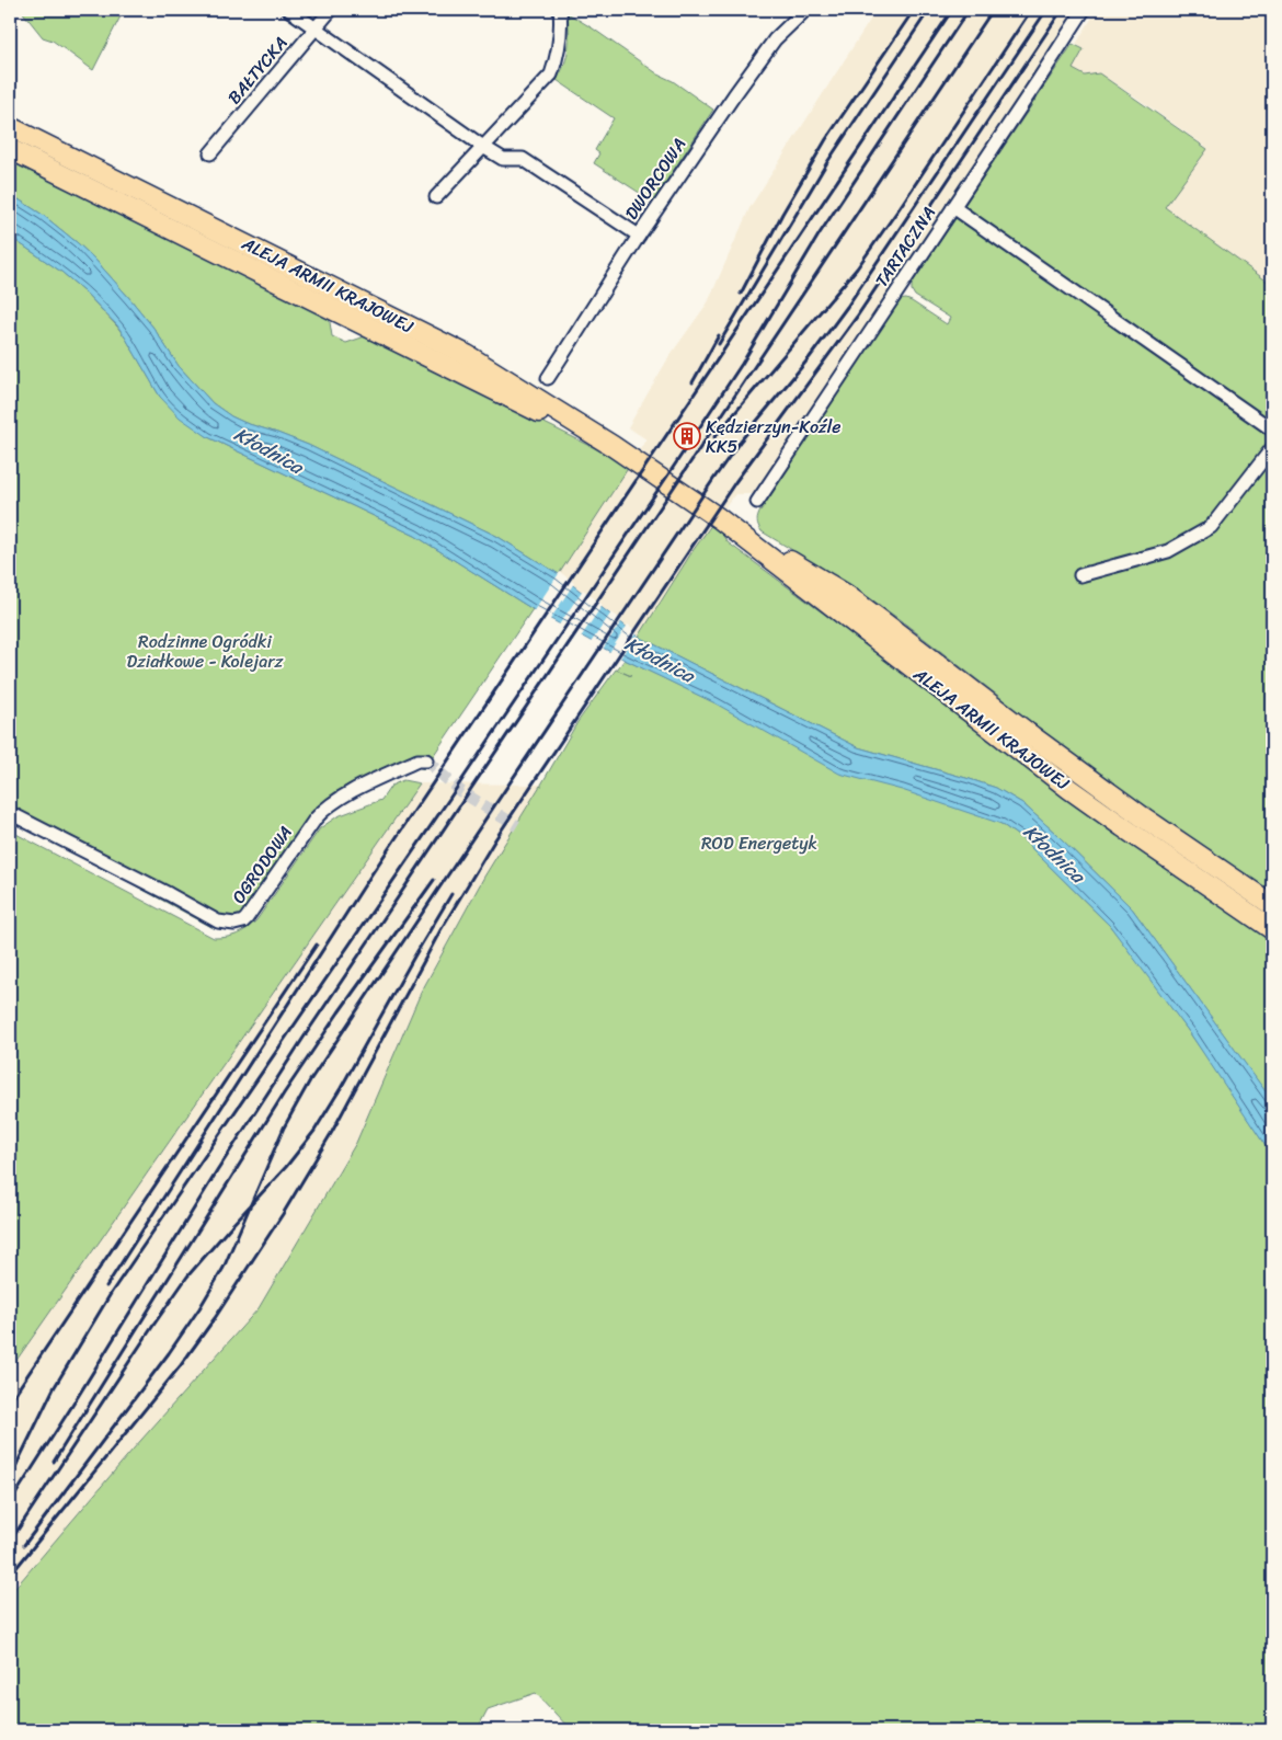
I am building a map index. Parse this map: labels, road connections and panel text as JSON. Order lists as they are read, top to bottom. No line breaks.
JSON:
{"streets":{"main road":["ALEJA ARMII KRAJOWEJ"],"street":["BAŁTYCKA","DWORCOWA","TARTACZNA","OGRODOWA"]},"water":["Kłodnica"],"parks":["Rodzinne Ogródki Działkowe - Kolejarz","ROD Energetyk"],"places":{"building":["Kędzierzyn-Koźle KK5"]}}
